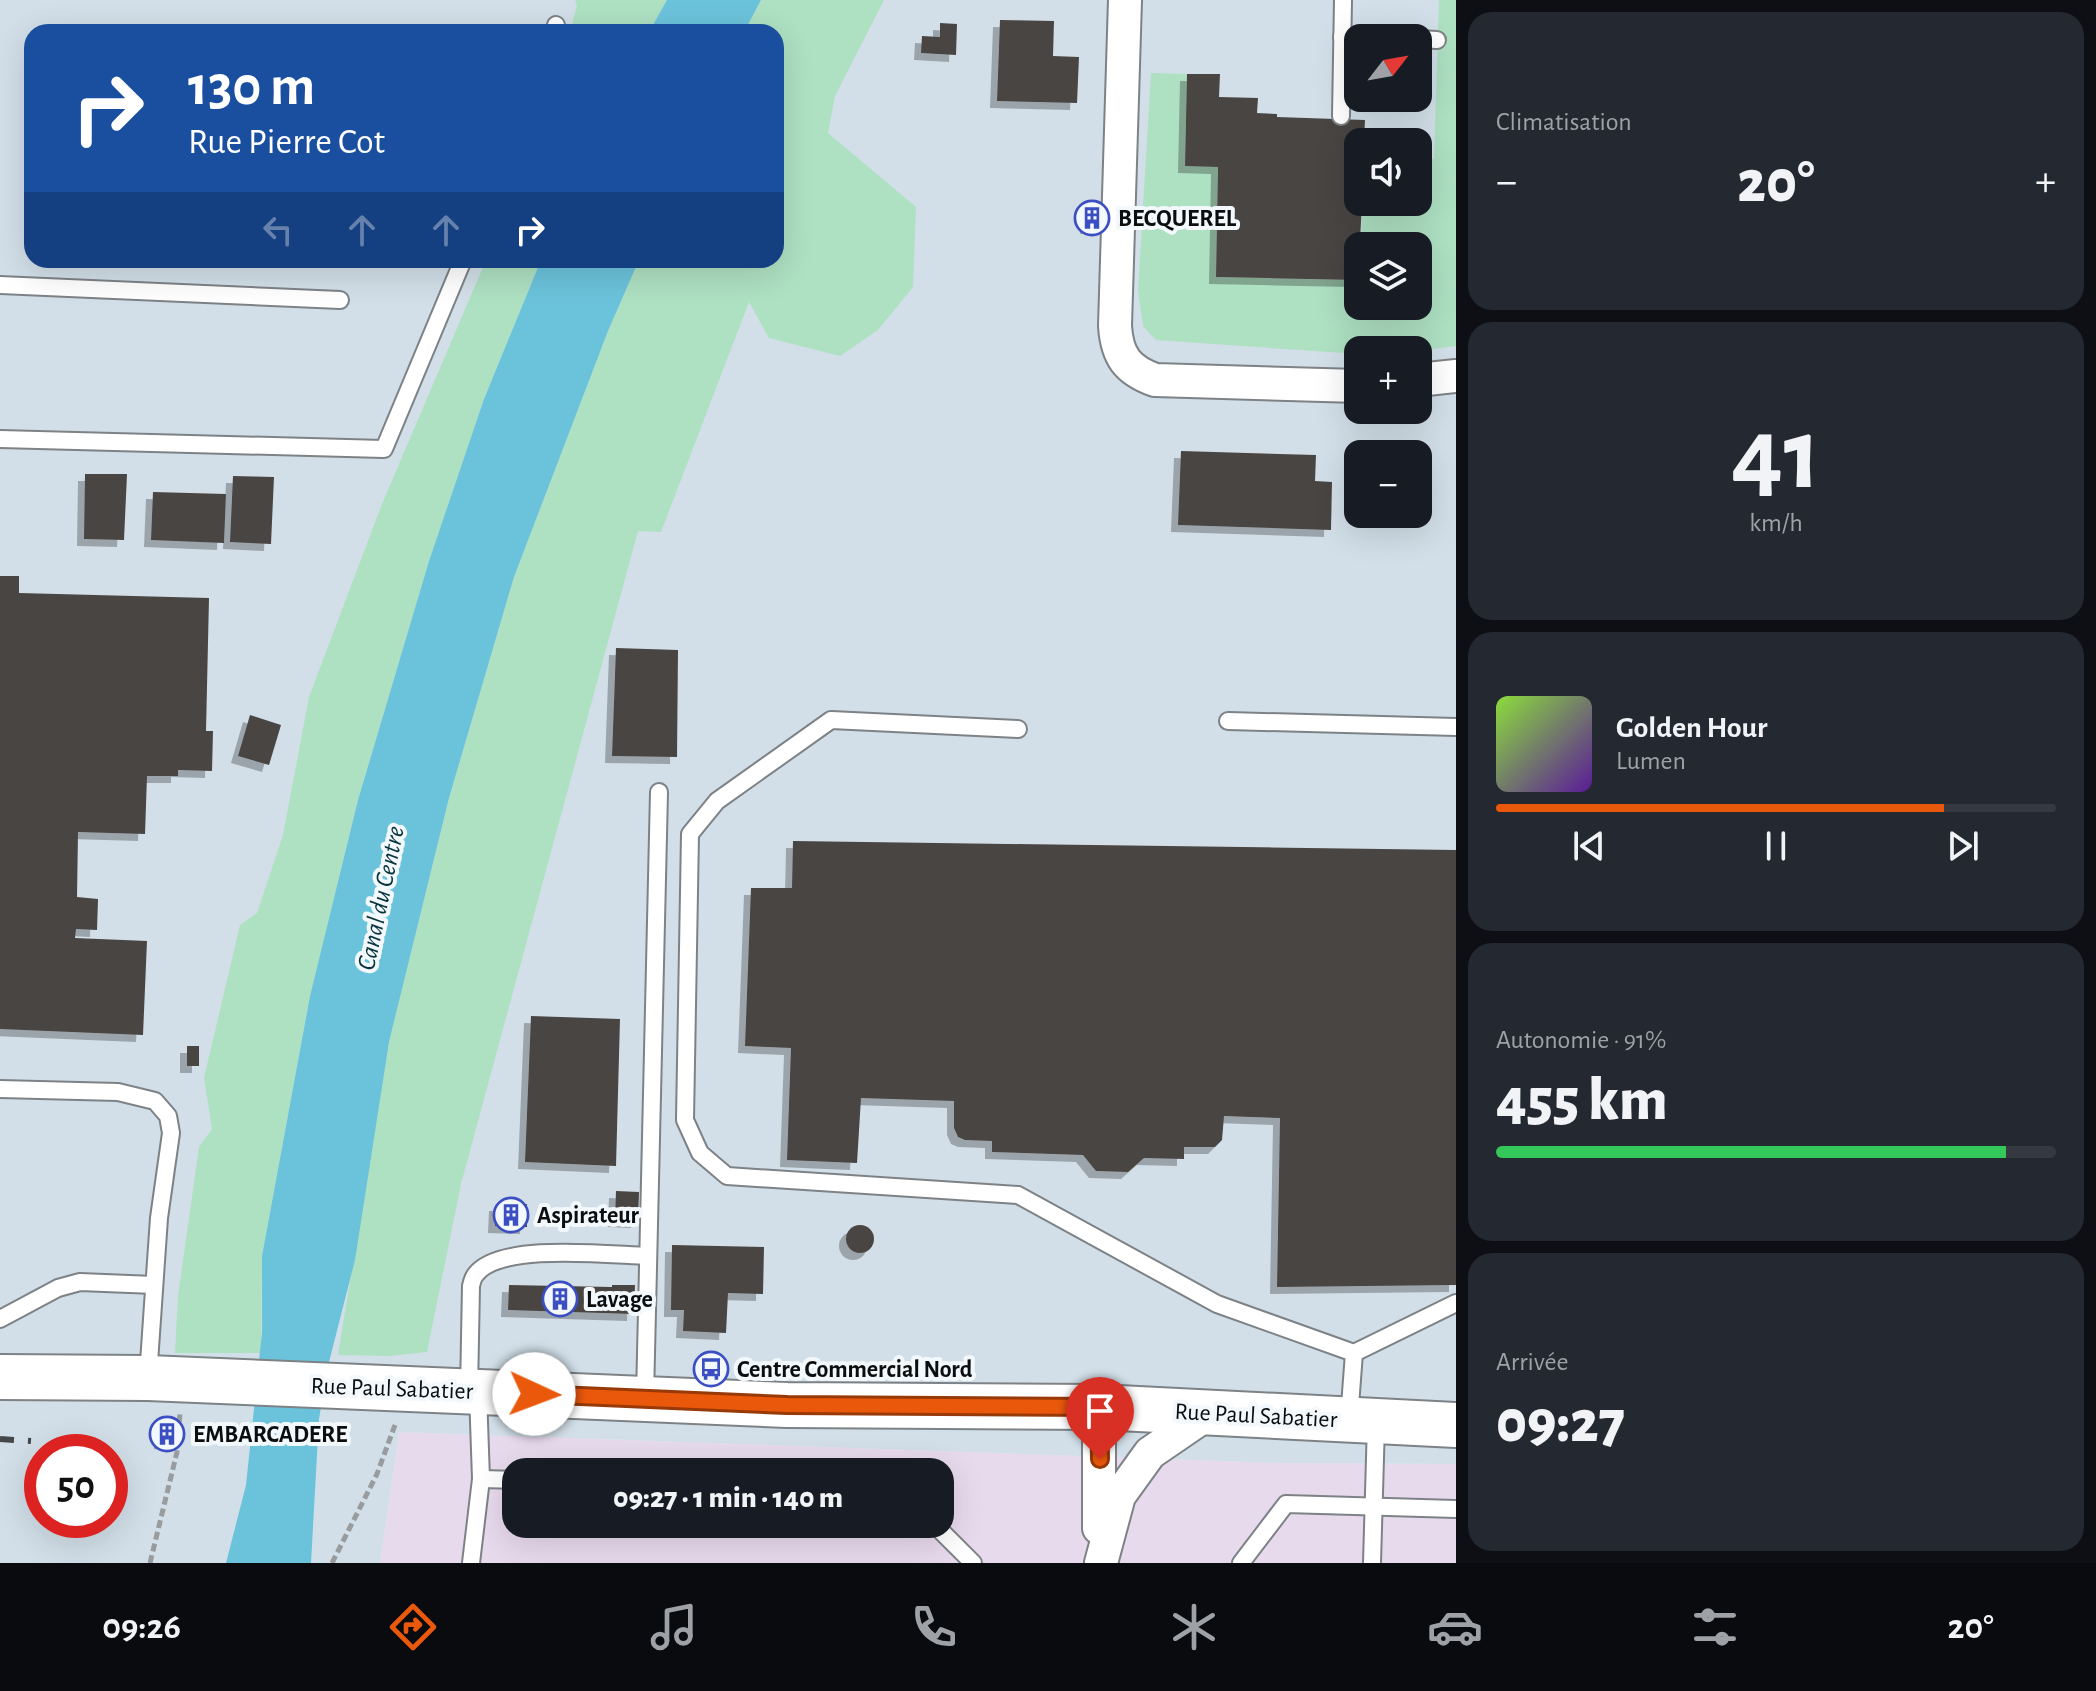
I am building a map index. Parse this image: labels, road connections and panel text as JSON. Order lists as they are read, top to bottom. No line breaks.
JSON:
{"streets":{"main road":["Rue Paul Sabatier"]},"water":["Canal du Centre"],"places":{"building":["BECQUEREL","Aspirateur","Lavage","EMBARCADERE"],"bus stop":["Centre Commercial Nord"]},"north":"top right","page":{"tile":["Climatisation",["41","km/h"],["Autonomie · 91%","455 km"],["Arrivée","09:27"]],"map_buttons":["+","−"],"turn":["130 m","Rue Pierre Cot"],"heat":["−","20°","+"],"song":["Golden Hour","Lumen"],"limit":"50","trip":"09:27 · 1 min · 140 m","tabs":["09:26","20°"]}}
